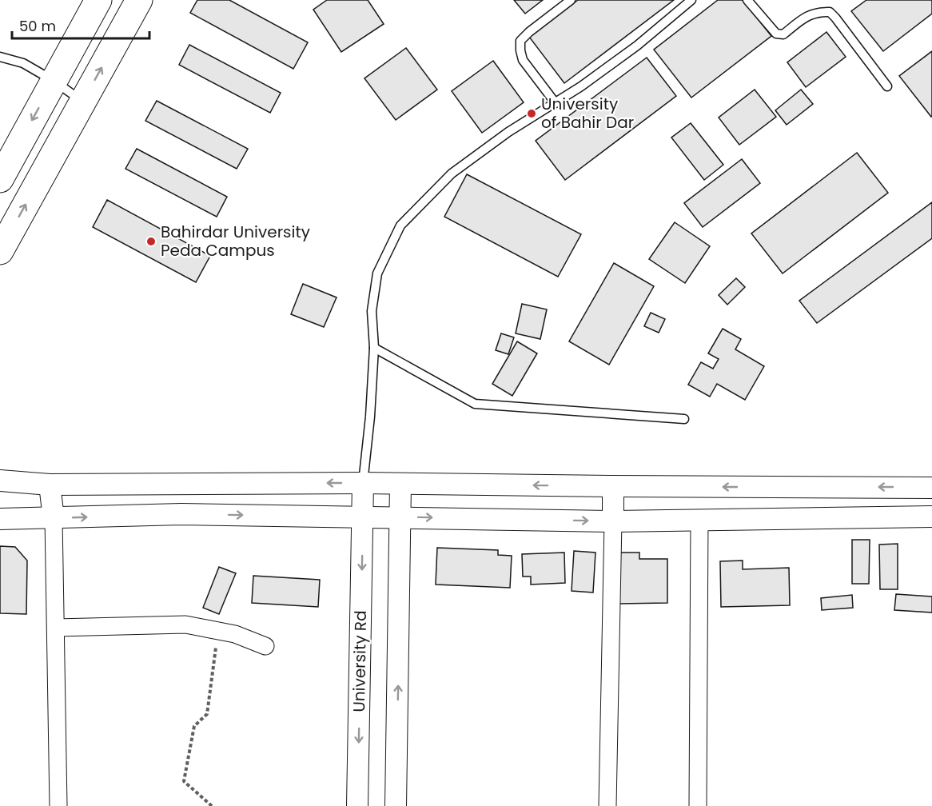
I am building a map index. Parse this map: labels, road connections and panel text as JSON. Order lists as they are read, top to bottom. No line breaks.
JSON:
{"streets":{"street":["University Rd"]},"places":["University of Bahir Dar","Bahirdar University Peda Campus"],"scale_bar":"50 m"}
